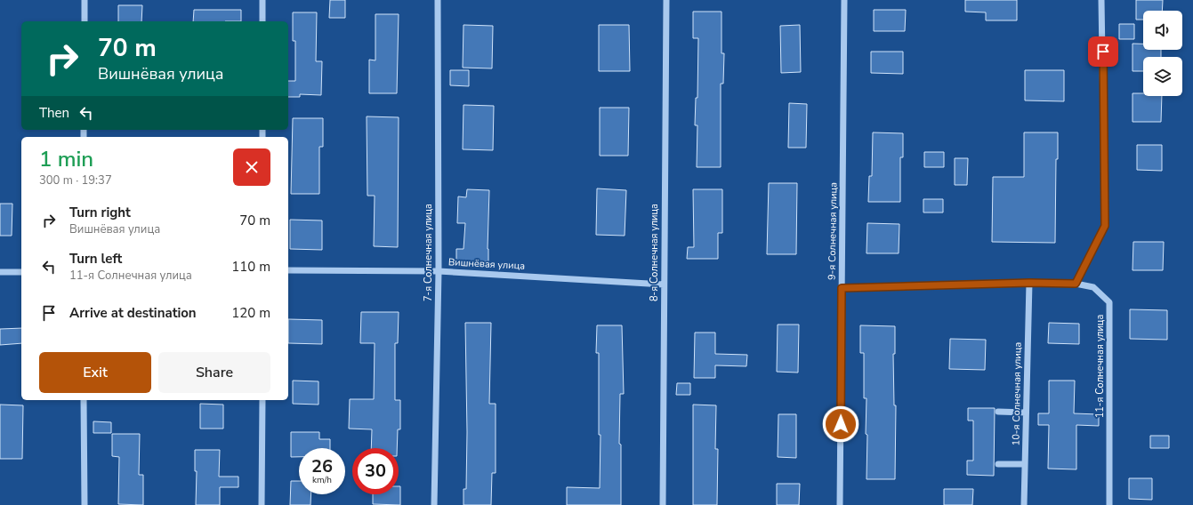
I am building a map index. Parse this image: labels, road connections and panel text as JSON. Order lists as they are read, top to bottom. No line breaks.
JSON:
{"streets":{"street":["9-я Солнечная улица","7-я Солнечная улица","8-я Солнечная улица","Вишнёвая улица","11-я Солнечная улица","10-я Солнечная улица"]},"crossings":[["7-я Солнечная улица","Вишнёвая улица"],["8-я Солнечная улица","Вишнёвая улица"]],"page":{"turn":["70 m","Вишнёвая улица"],"then":"Then","heading":["1 min","300 m · 19:37"],"list":[{"name":"Turn right","note":"Вишнёвая улица","value":"70 m"},{"name":"Turn left","note":"11-я Солнечная улица","value":"110 m"},{"name":"Arrive at destination","value":"120 m"}],"buttons":["Exit","Share"],"speed":"26 km/h","limit":"30"}}
